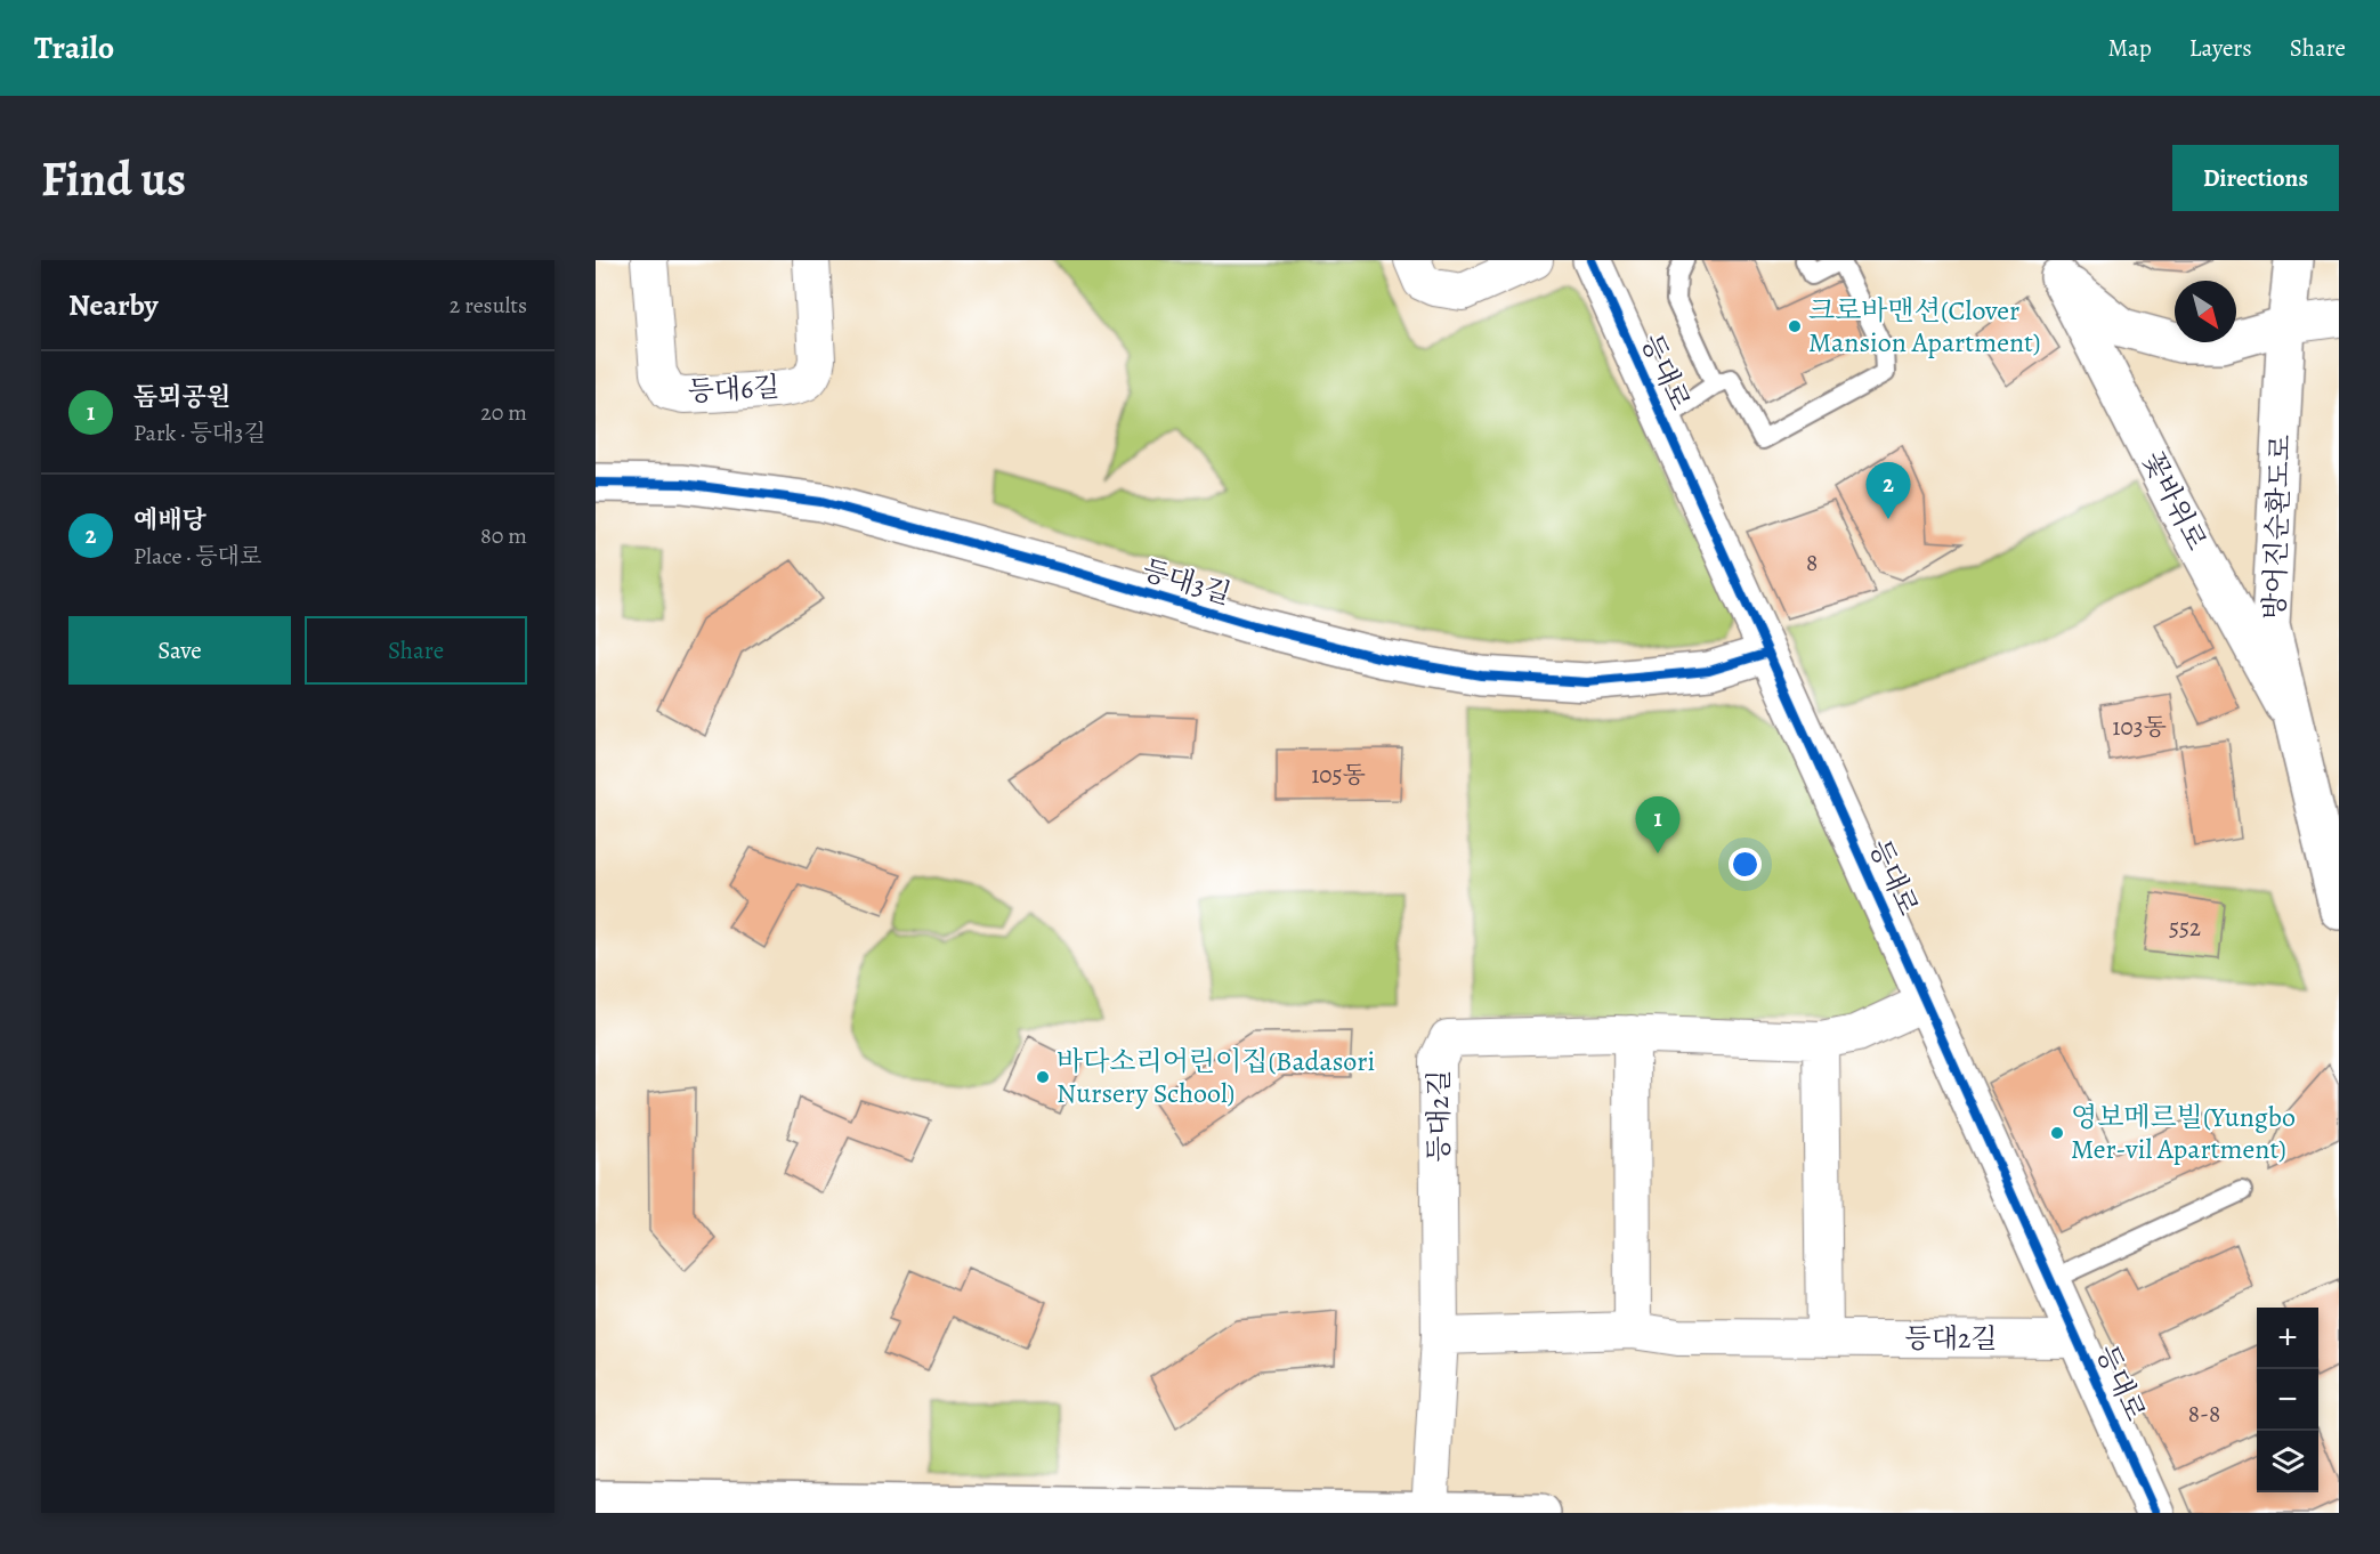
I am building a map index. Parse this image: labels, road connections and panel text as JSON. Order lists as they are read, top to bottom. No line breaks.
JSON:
{"streets":{"street":["등대로","등대6길","꽃바위로","방어진순환도로","등대3길","등대2길"]},"crossings":[["등대로","등대3길"],["등대로","등대2길"],["꽃바위로","방어진순환도로"]],"places":["크로바맨션(Clover Mansion Apartment)","바다소리어린이집(Badasori Nursery School)","영보메르빌(Yungbo Mer-vil Apartment)"],"house_numbers":["8","103동","105동","552","8-8"],"north":"bottom right","page":{"header":"Trailo","nav":["Map","Layers","Share"],"buttons":["Directions",["Save","Share"]],"title":"Find us","heading":["Nearby","2 results"],"list":[{"mark":"1","name":"돔뫼공원","note":"Park · 등대3길","value":"20 m"},{"mark":"2","name":"예배당","note":"Place · 등대로","value":"80 m"}],"pins":["2","1"],"map_buttons":["+","−"]}}
